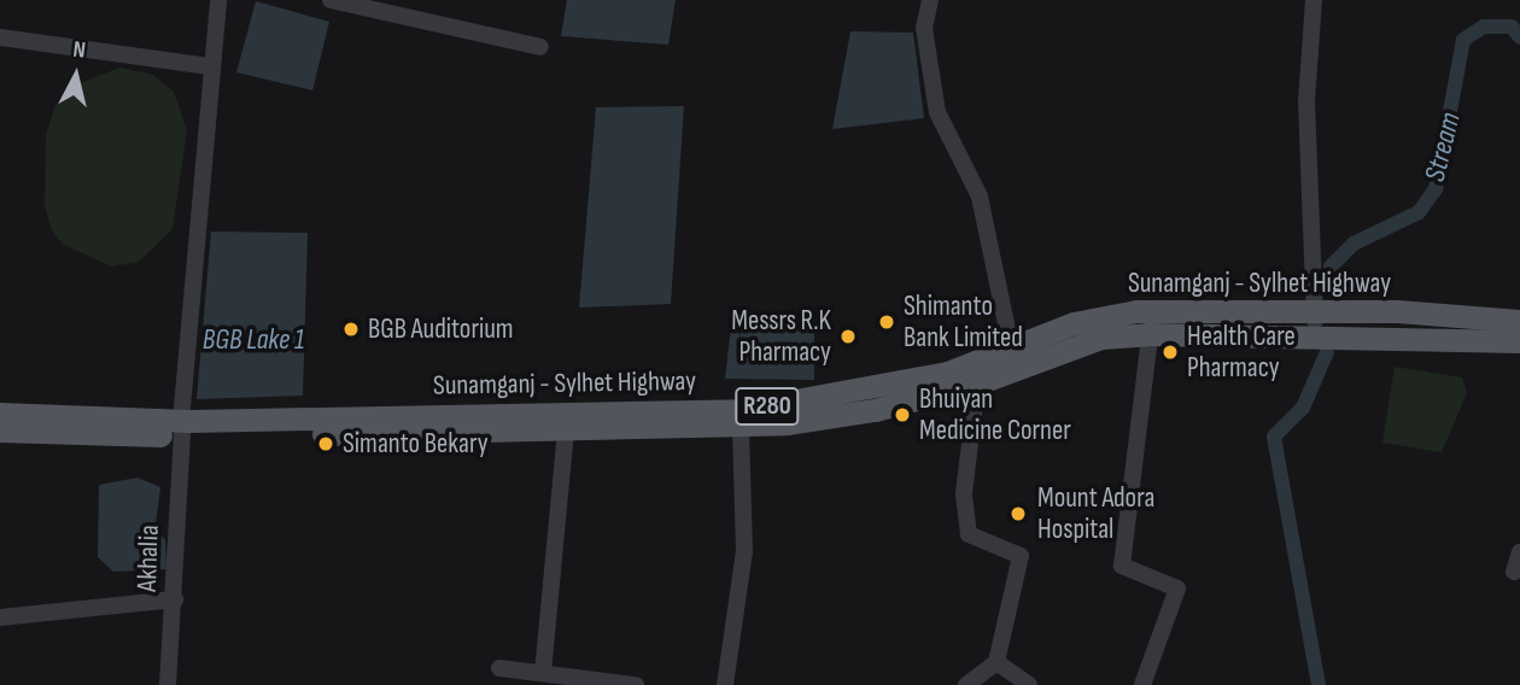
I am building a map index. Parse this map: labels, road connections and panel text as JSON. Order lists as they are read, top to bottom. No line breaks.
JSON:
{"streets":{"main road":["Sunamganj - Sylhet Highway","R280"],"street":["Akhalia"]},"crossings":[["Sunamganj - Sylhet Highway","Akhalia"]],"water":["Stream","BGB Lake 1"],"places":["Shimanto Bank Limited","BGB Auditorium","Messrs R.K Pharmacy","Health Care Pharmacy","Bhuiyan Medicine Corner","Simanto Bekary","Mount Adora Hospital"],"north":"top"}
